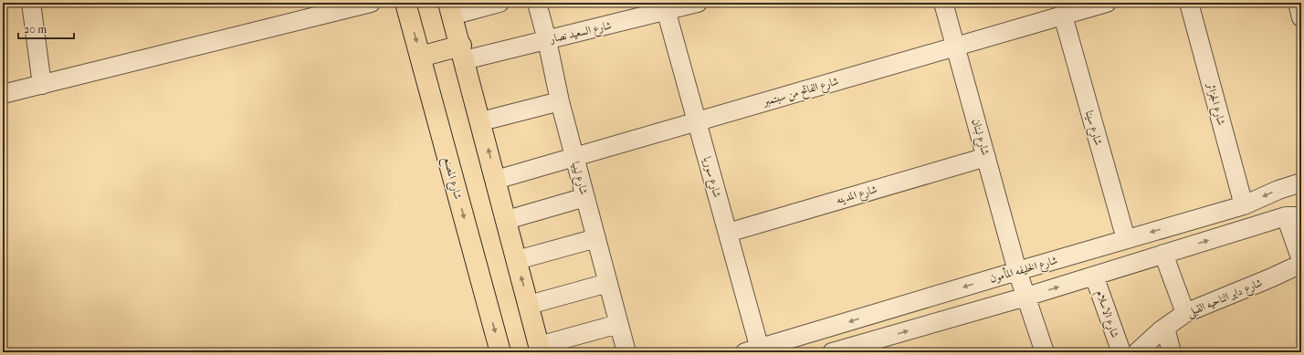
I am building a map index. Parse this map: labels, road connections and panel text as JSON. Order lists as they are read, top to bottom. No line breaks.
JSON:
{"streets":{"main road":["شارع المصنع"],"street":["شارع السعيد نصار","شارع الفاتح من سبتمبر","شارع الجزائر","شارع سينا","شارع لبنان","شارع سوريا","شارع ليبيا","شارع المدينه","شارع الخليفه المأمون","شارع داير الناحيه القبلى","شارع الاسلام"]},"crossings":[["شارع السعيد نصار","شارع سوريا"],["شارع السعيد نصار","شارع ليبيا"],["شارع الفاتح من سبتمبر","شارع سينا"],["شارع الفاتح من سبتمبر","شارع لبنان"],["شارع الفاتح من سبتمبر","شارع سوريا"],["شارع الفاتح من سبتمبر","شارع ليبيا"],["شارع الجزائر","شارع الخليفه المأمون"],["شارع سينا","شارع الخليفه المأمون"],["شارع لبنان","شارع المدينه"],["شارع لبنان","شارع الخليفه المأمون"],["شارع سوريا","شارع المدينه"],["شارع سوريا","شارع الخليفه المأمون"]],"scale_bar":"20 m"}
